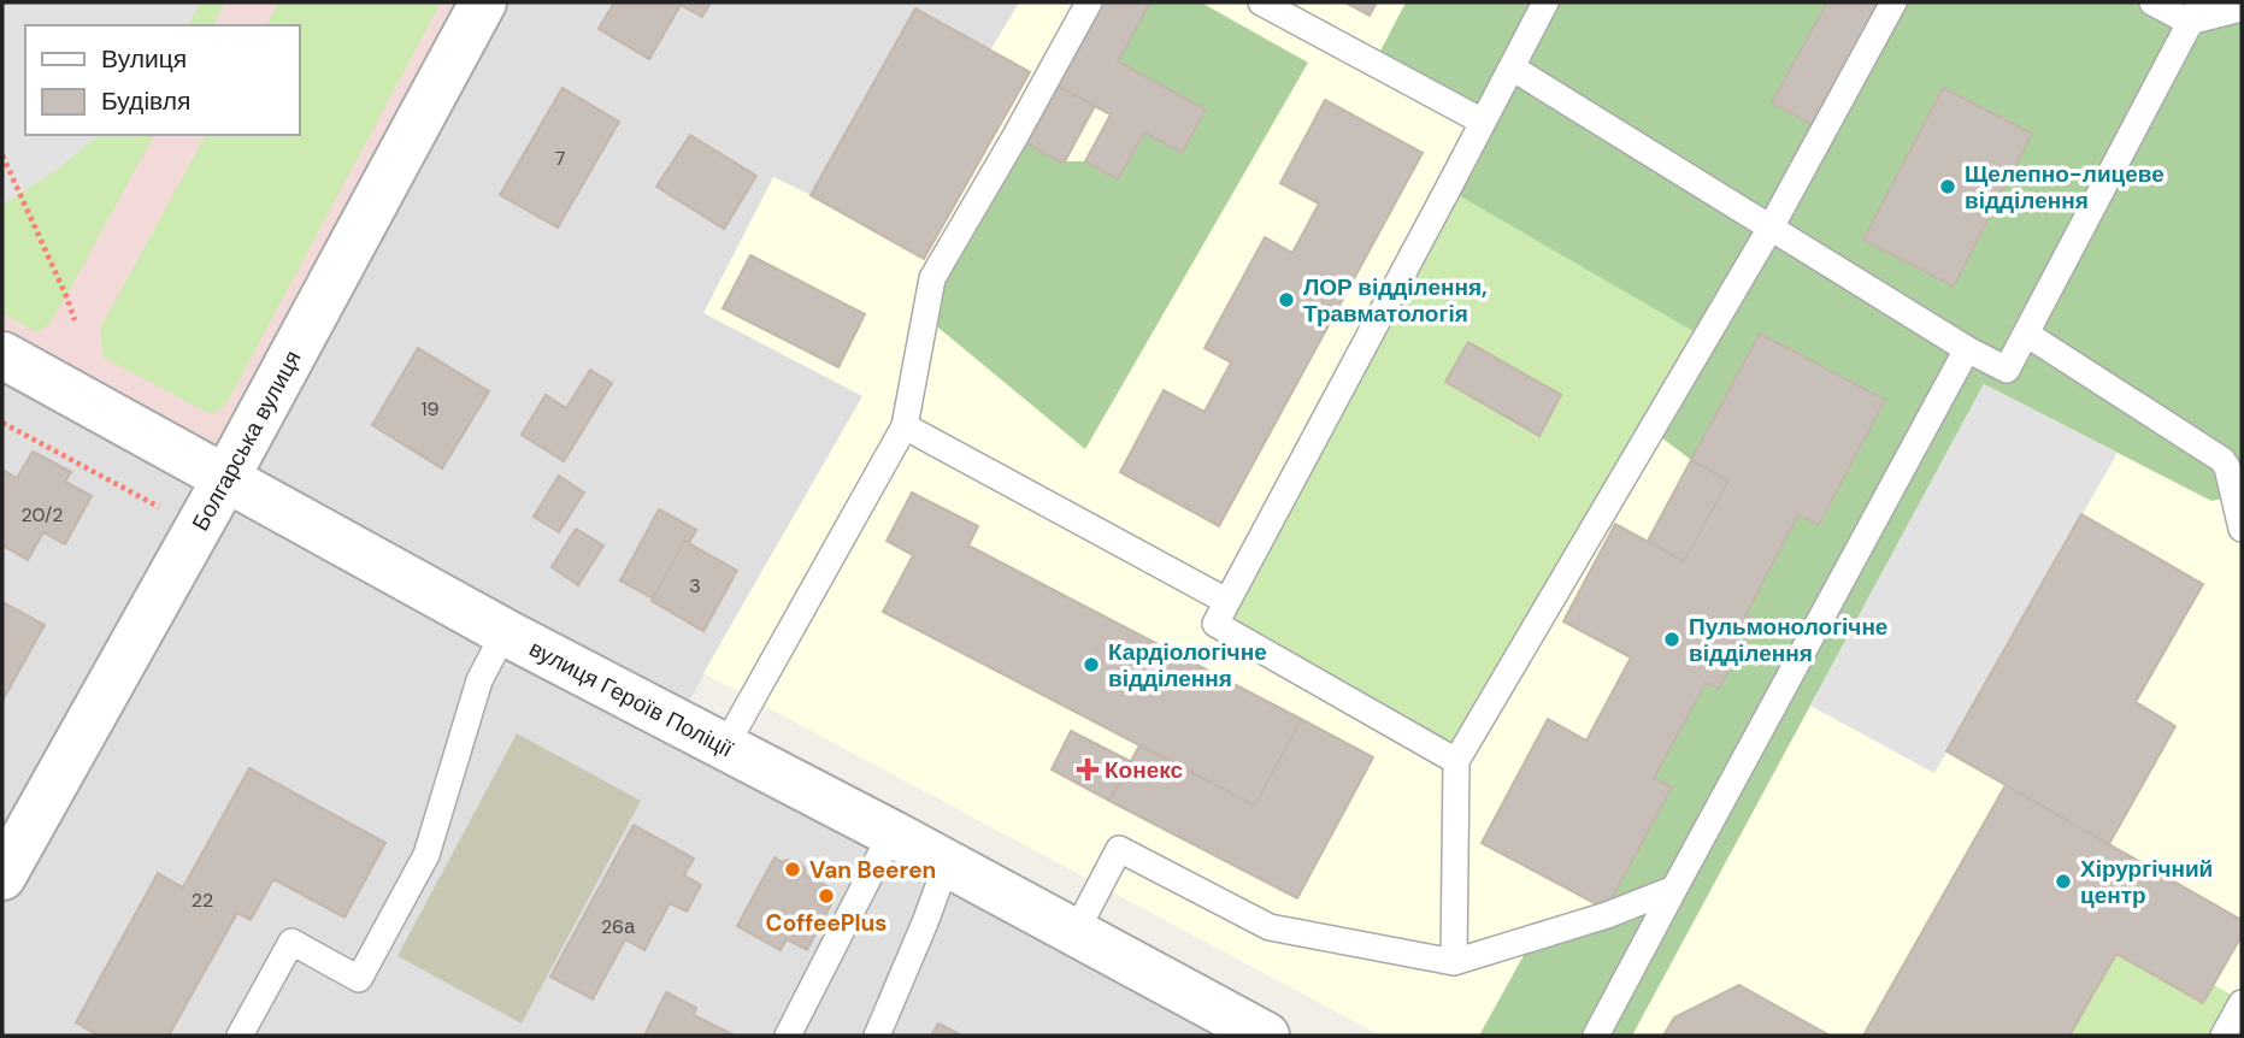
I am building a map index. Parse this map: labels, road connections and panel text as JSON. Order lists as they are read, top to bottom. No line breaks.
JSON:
{"streets":{"street":["Болгарська вулиця","вулиця Героїв Поліції"]},"crossings":[["Болгарська вулиця","вулиця Героїв Поліції"]],"places":{"other":["Щелепно-лицеве відділення","ЛОР відділення, Травматологія","Пульмонологічне відділення","Кардіологічне відділення","Van Beeren","Хірургічний центр","CoffeePlus"],"health":["Конекс"]},"house_numbers":["7","19","20/2","3","22","26а"],"legend":["Вулиця","Будівля"]}
